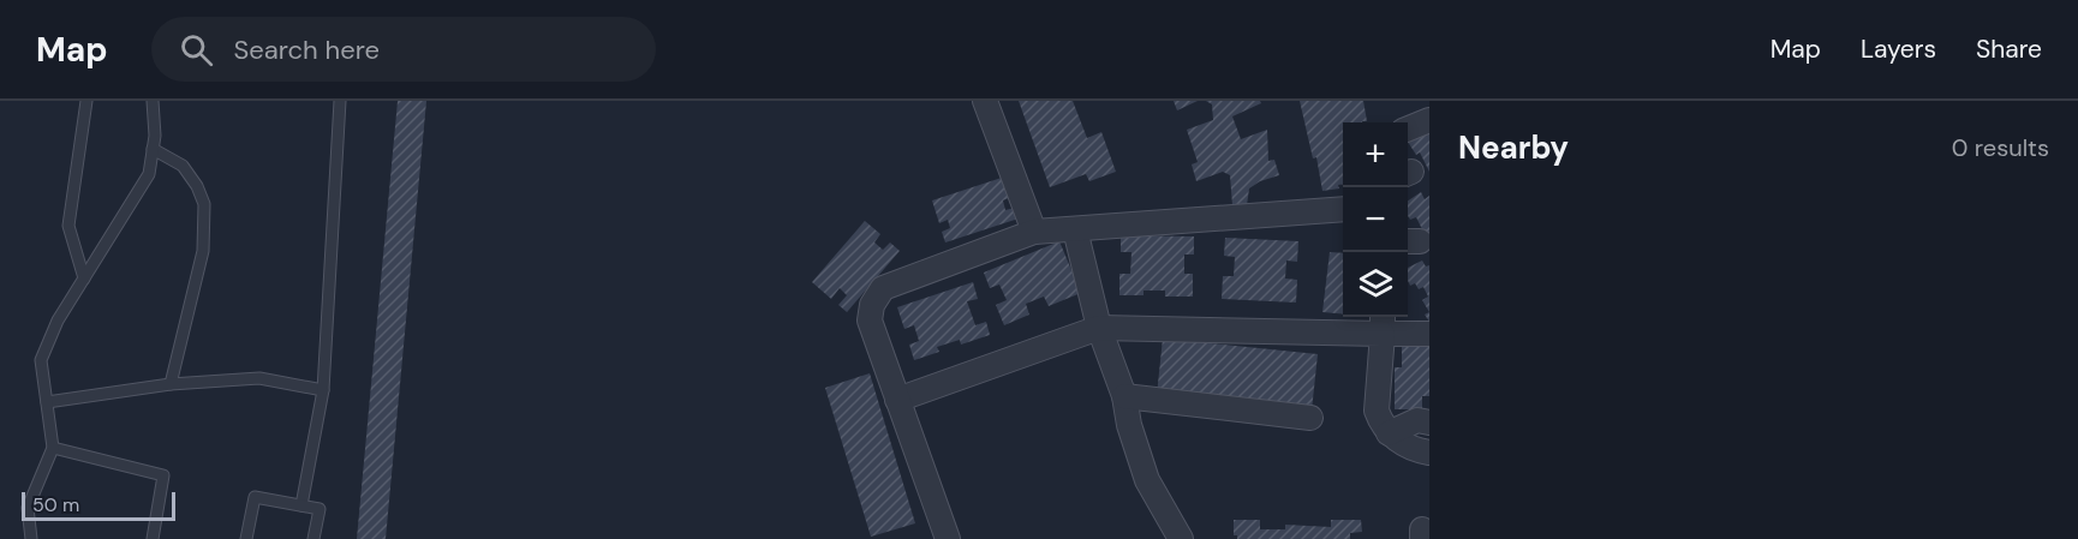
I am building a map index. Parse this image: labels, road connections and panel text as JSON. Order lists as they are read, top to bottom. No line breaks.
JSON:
{"scale_bar":"50 m","page":{"header":"Map","search":"Search here","nav":["Map","Layers","Share"],"heading":["Nearby","0 results"],"map_buttons":["+","−"],"scale":"50 m"}}
